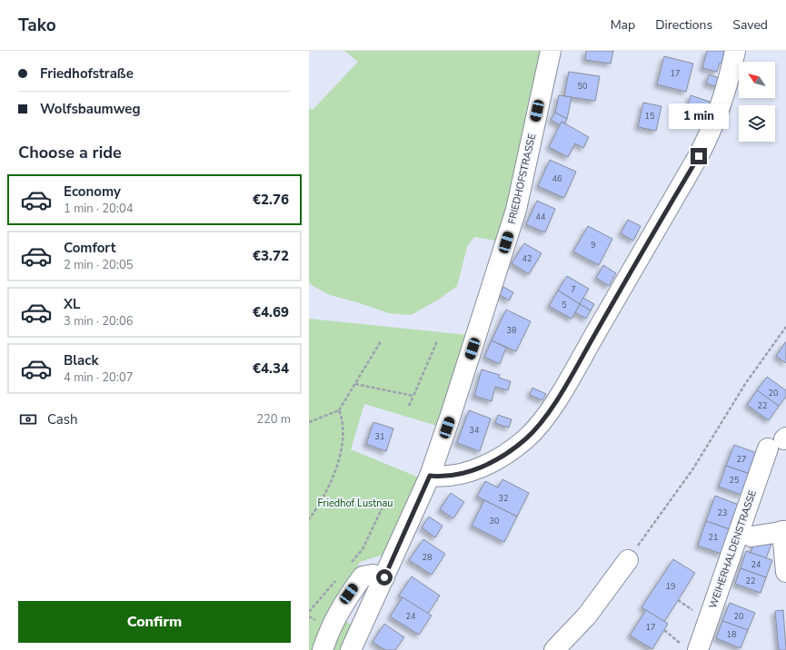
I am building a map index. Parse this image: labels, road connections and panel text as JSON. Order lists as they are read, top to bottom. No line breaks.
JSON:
{"streets":{"street":["FRIEDHOFSTRASSE","WEIHERHALDENSTRASSE"]},"parks":["Friedhof Lustnau"],"house_numbers":["17","50","15","46","44","9","42","7","5","38","20","22","34","31","27","25","32","23","30","21","28","24","22","19","24","20","17","18"],"north":"top left","page":{"header":"Tako","nav":["Map","Directions","Saved"],"banner":["Friedhofstraße","Wolfsbaumweg"],"bubble":"1 min","heading":"Choose a ride","list":[{"name":"Economy","note":"1 min · 20:04","value":"€2.76"},{"name":"Comfort","note":"2 min · 20:05","value":"€3.72"},{"name":"XL","note":"3 min · 20:06","value":"€4.69"},{"name":"Black","note":"4 min · 20:07","value":"€4.34"}],"pay":["Cash","220 m"],"buttons":"Confirm"}}
